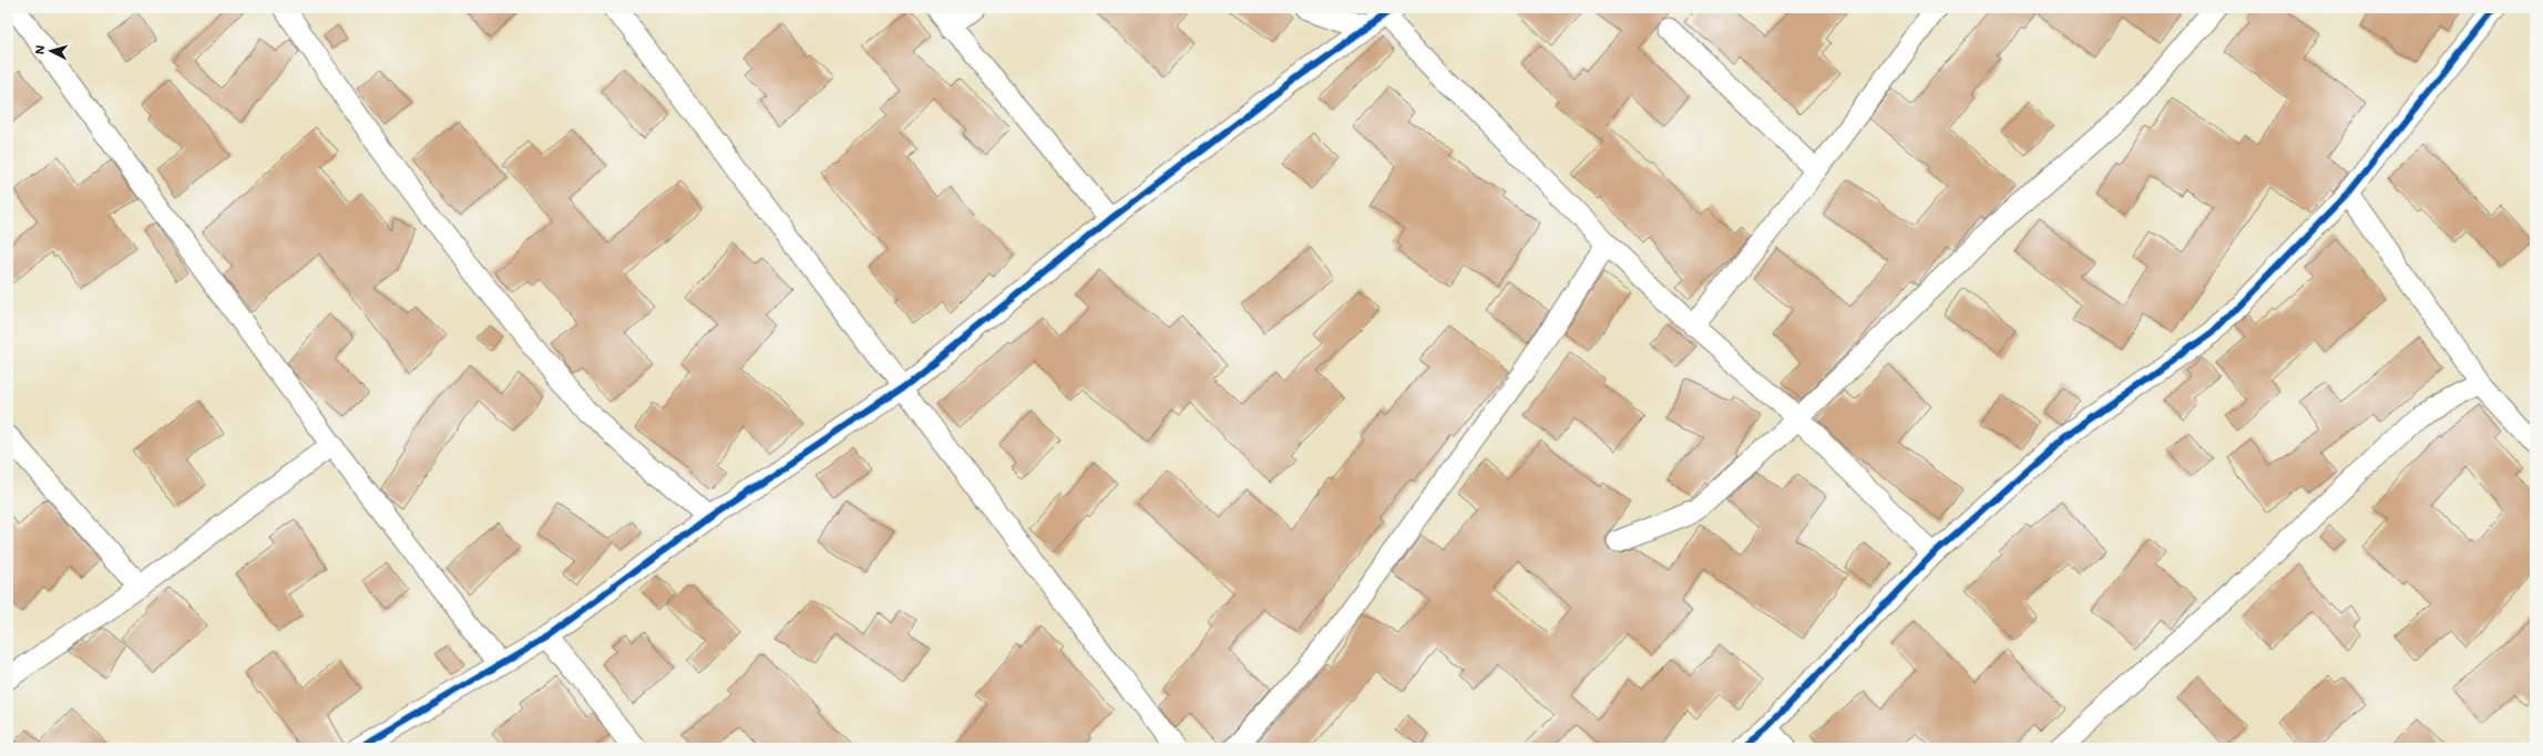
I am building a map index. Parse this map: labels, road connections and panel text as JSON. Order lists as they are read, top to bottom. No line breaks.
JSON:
{"north":"left"}
